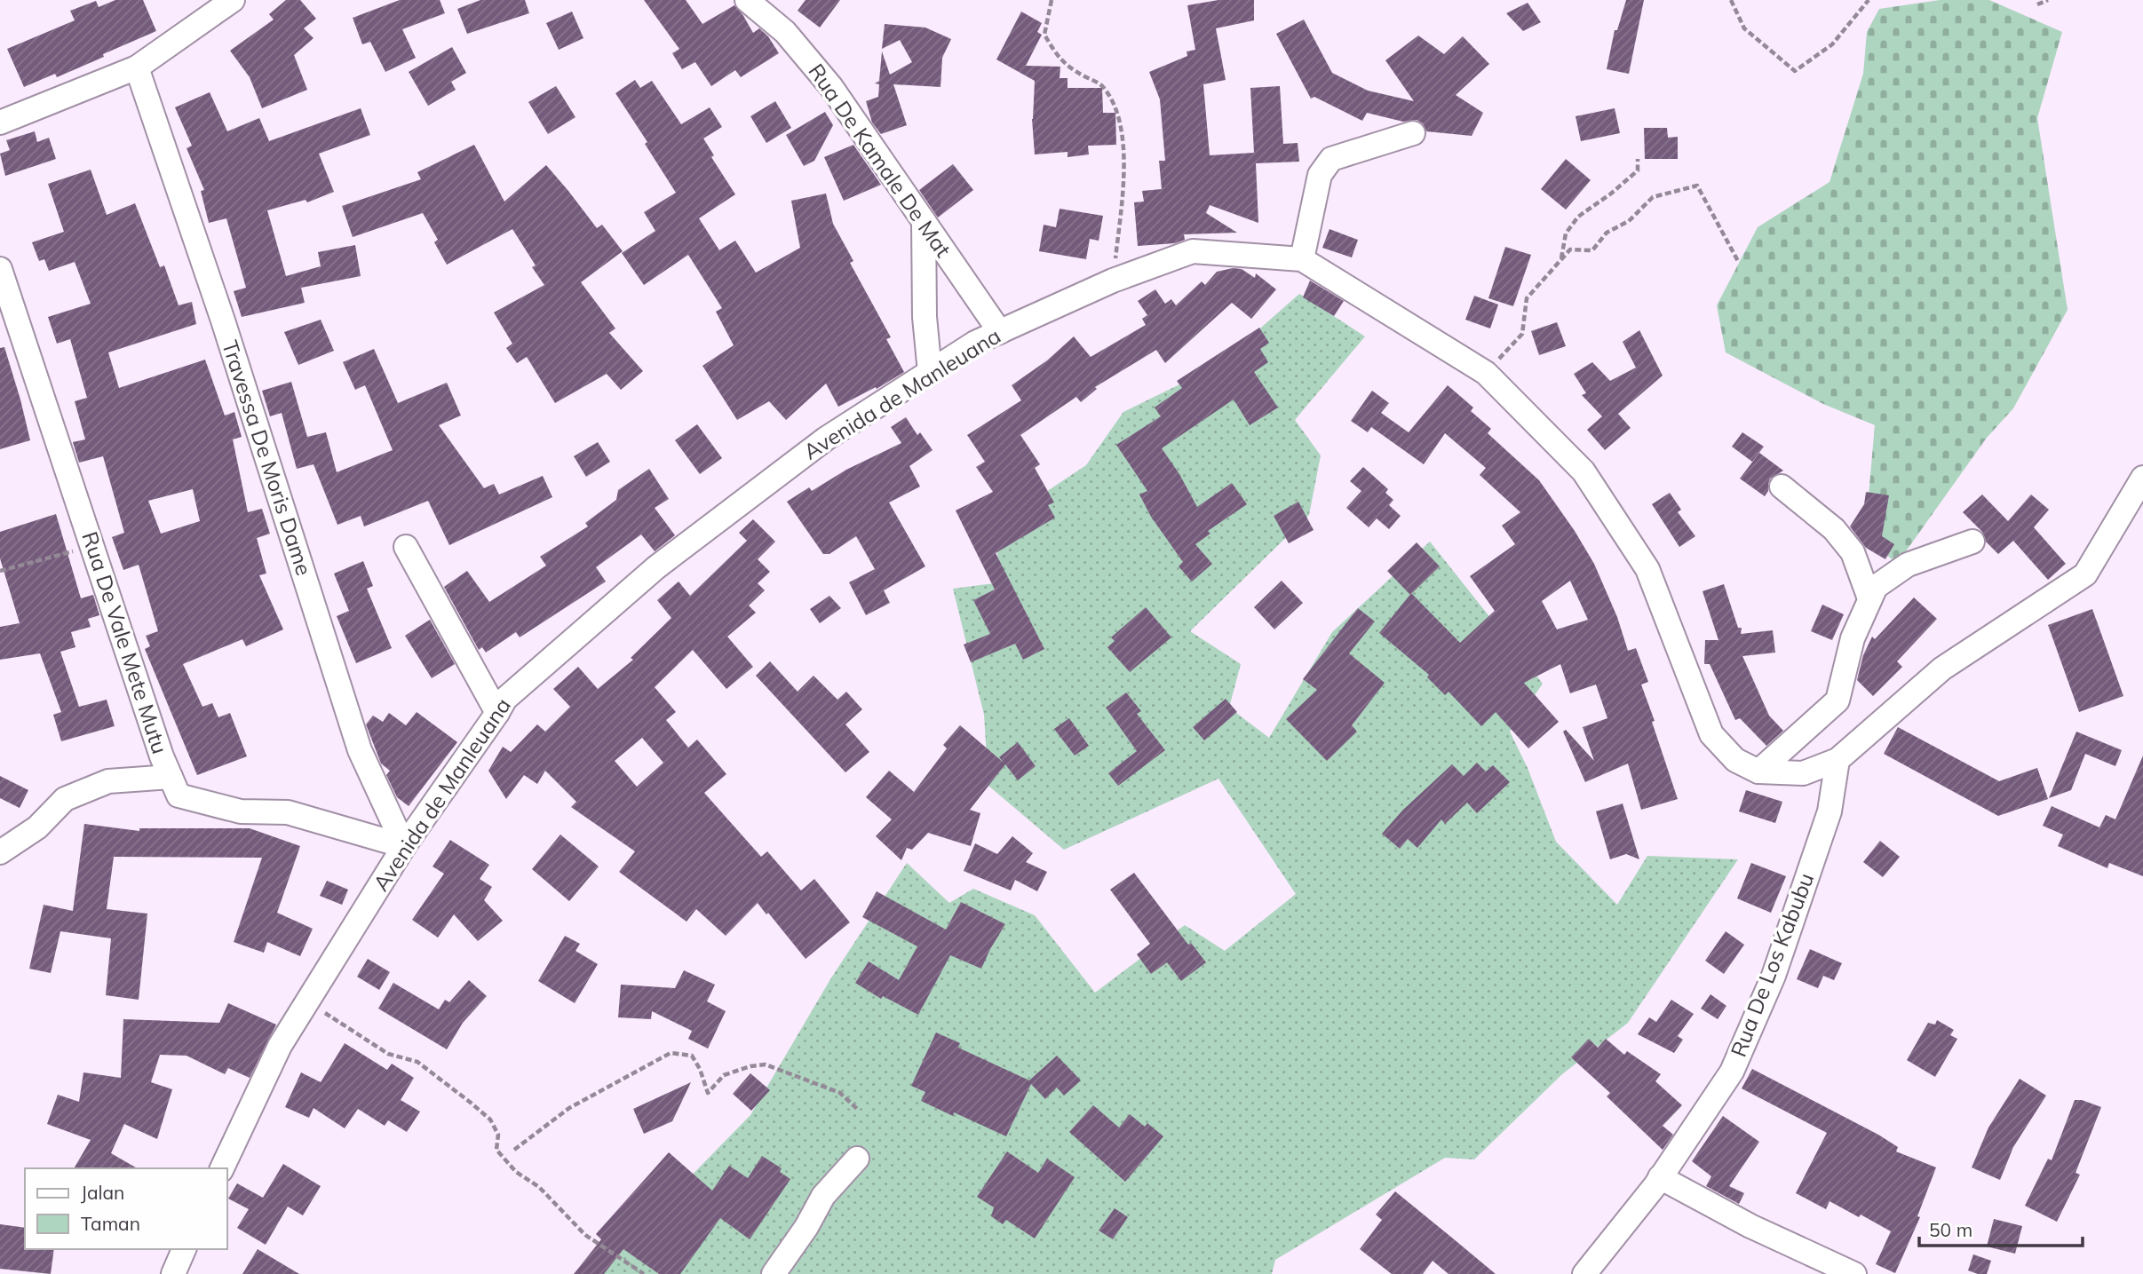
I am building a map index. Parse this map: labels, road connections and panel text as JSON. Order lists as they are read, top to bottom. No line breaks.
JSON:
{"streets":{"street":["Rua De Kamale De Mat","Avenida de Manleuana","Travessa De Moris Dame","Rua De Vale Mete Mutu","Rua De Los Kabubu"]},"crossings":[["Rua De Kamale De Mat","Avenida de Manleuana"],["Avenida de Manleuana","Travessa De Moris Dame"],["Avenida de Manleuana","Rua De Vale Mete Mutu"],["Avenida de Manleuana","Rua De Los Kabubu"],["Travessa De Moris Dame","Rua De Vale Mete Mutu"]],"legend":["Jalan","Taman"],"scale_bar":"50 m"}
